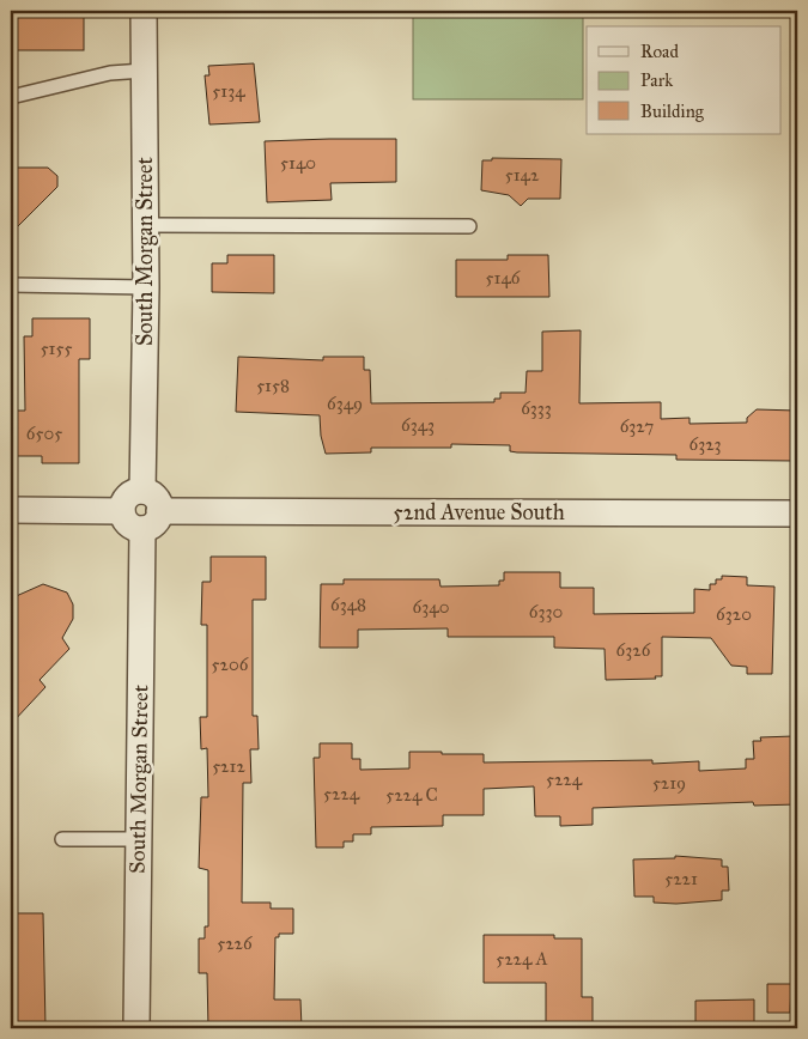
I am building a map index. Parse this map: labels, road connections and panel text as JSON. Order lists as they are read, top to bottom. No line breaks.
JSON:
{"streets":{"street":["South Morgan Street","52nd Avenue South"]},"crossings":[["South Morgan Street","52nd Avenue South"]],"house_numbers":["5134","5140","5142","5146","5155","5158","6349","6333","6343","6327","6505","6323","6348","6340","6330","6320","6326","5206","5212","5224","5219","5224","5224 C","5221","5226","5224 A"],"legend":["Road","Park","Building"]}
